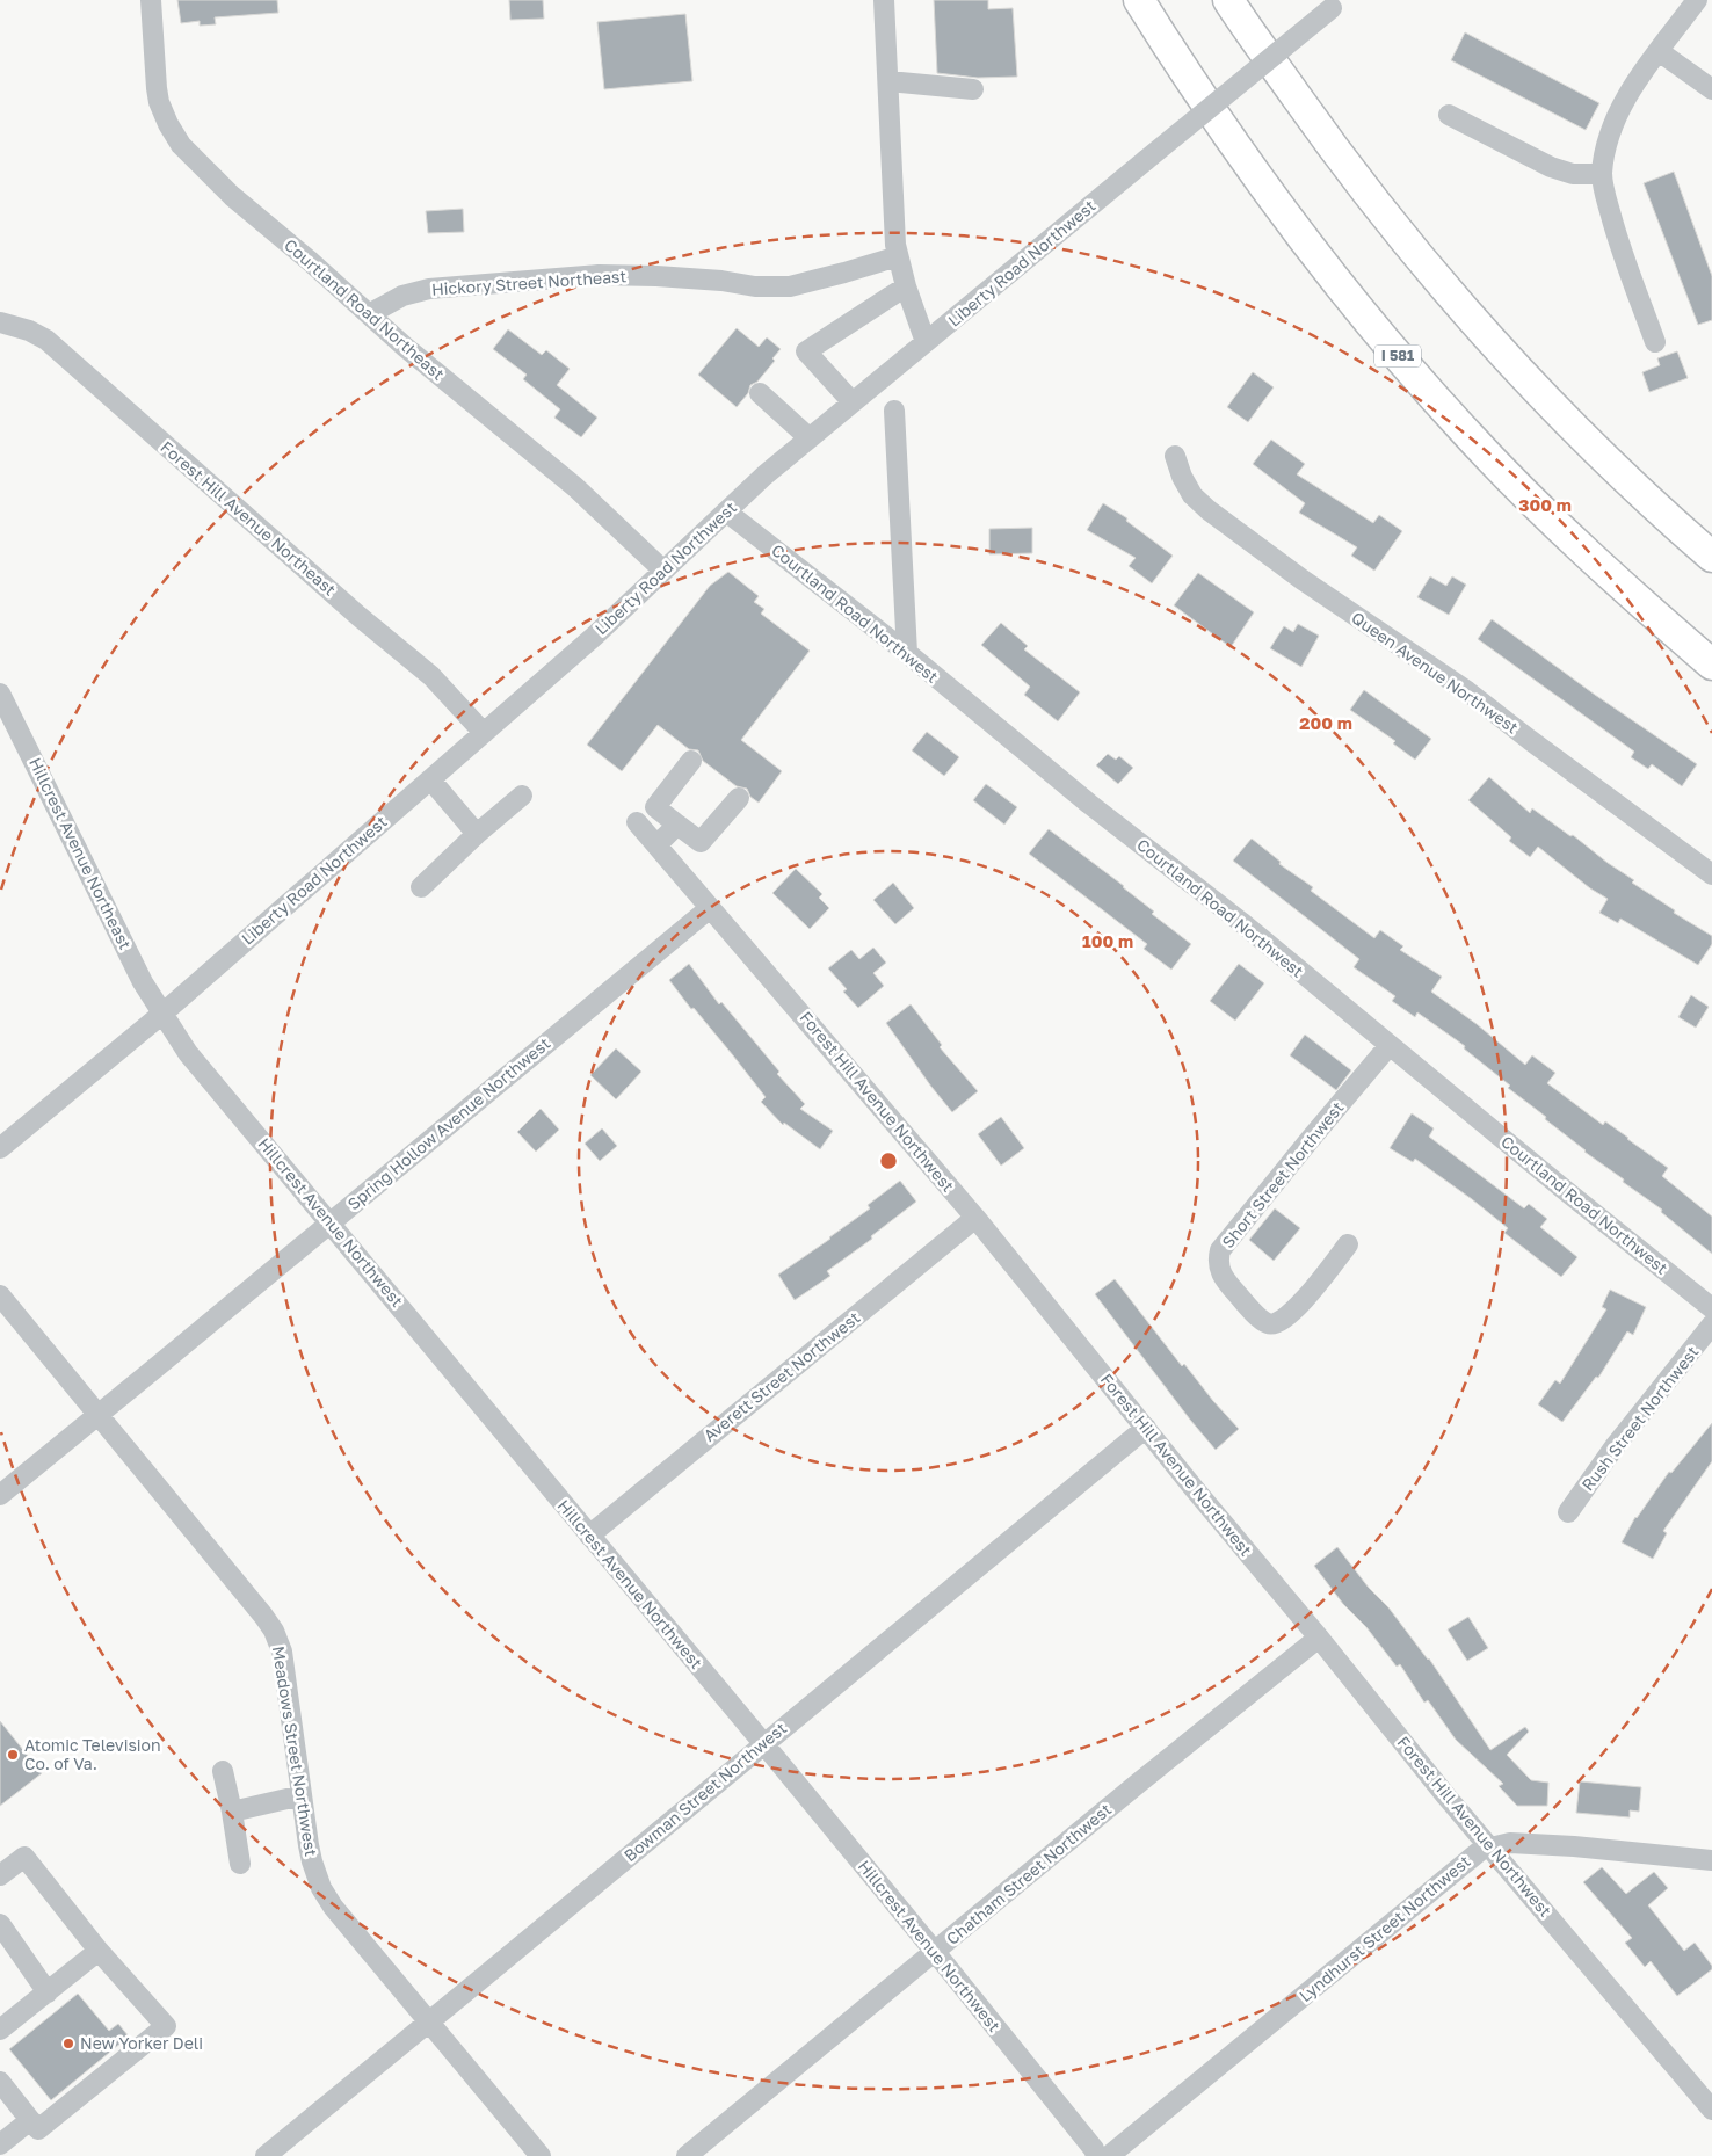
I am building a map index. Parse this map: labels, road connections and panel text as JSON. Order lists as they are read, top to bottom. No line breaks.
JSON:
{"streets":{"highway":["I 581"],"street":["Liberty Road Northwest","Hickory Street Northeast","Courtland Road Northeast","Forest Hill Avenue Northeast","Courtland Road Northwest","Queen Avenue Northwest","Hillcrest Avenue Northeast","Forest Hill Avenue Northwest","Spring Hollow Avenue Northwest","Short Street Northwest","Hillcrest Avenue Northwest","Averett Street Northwest","Rush Street Northwest","Meadows Street Northwest","Bowman Street Northwest","Chatham Street Northwest","Lyndhurst Street Northwest"]},"crossings":[["Liberty Road Northwest","Courtland Road Northeast"],["Liberty Road Northwest","Forest Hill Avenue Northeast"],["Liberty Road Northwest","Courtland Road Northwest"],["Liberty Road Northwest","Hillcrest Avenue Northeast"],["Liberty Road Northwest","Hillcrest Avenue Northwest"],["Hickory Street Northeast","Courtland Road Northeast"],["Courtland Road Northwest","Short Street Northwest"],["Hillcrest Avenue Northeast","Hillcrest Avenue Northwest"],["Forest Hill Avenue Northwest","Spring Hollow Avenue Northwest"],["Forest Hill Avenue Northwest","Averett Street Northwest"],["Forest Hill Avenue Northwest","Bowman Street Northwest"],["Forest Hill Avenue Northwest","Chatham Street Northwest"],["Forest Hill Avenue Northwest","Lyndhurst Street Northwest"],["Spring Hollow Avenue Northwest","Hillcrest Avenue Northwest"],["Spring Hollow Avenue Northwest","Meadows Street Northwest"],["Hillcrest Avenue Northwest","Averett Street Northwest"],["Hillcrest Avenue Northwest","Bowman Street Northwest"],["Hillcrest Avenue Northwest","Chatham Street Northwest"],["Meadows Street Northwest","Bowman Street Northwest"]],"places":["Atomic Television Co. of Va.","New Yorker Deli"],"rings":["300 m","200 m","100 m"]}
